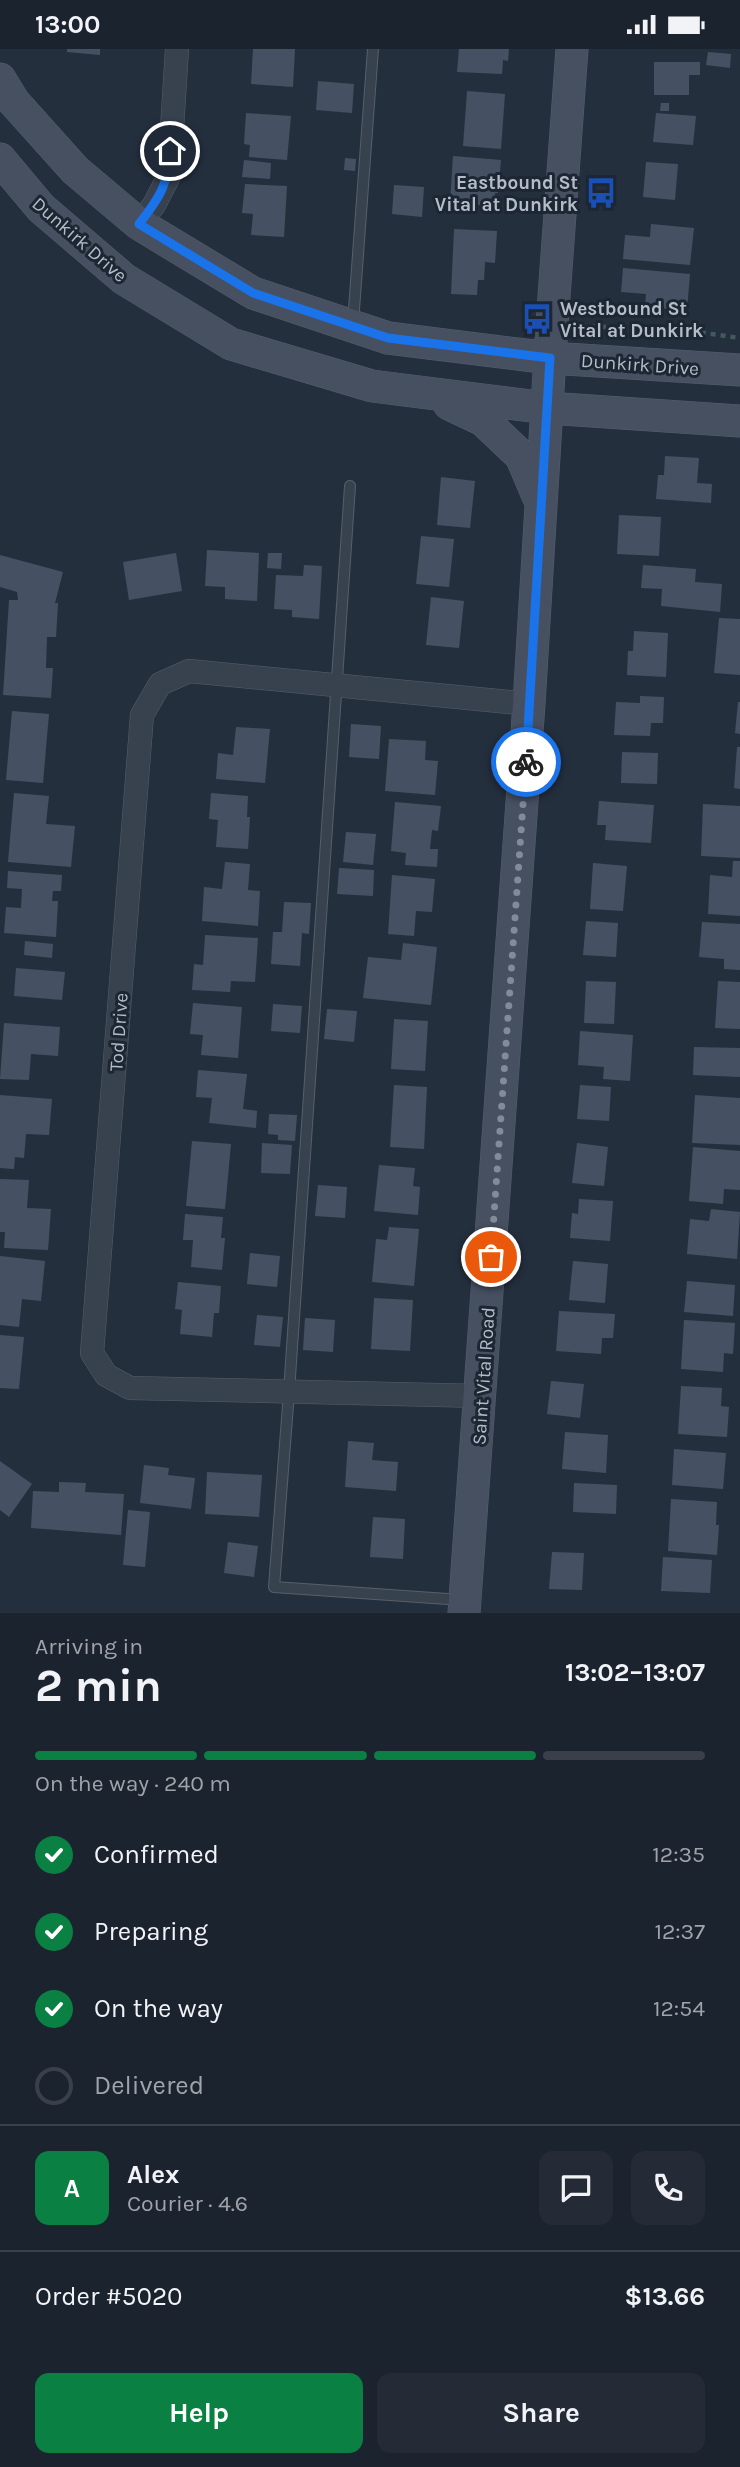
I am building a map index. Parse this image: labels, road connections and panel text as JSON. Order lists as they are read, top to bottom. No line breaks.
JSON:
{"streets":{"main road":["Dunkirk Drive","Saint Vital Road"],"street":["Tod Drive"]},"crossings":[["Dunkirk Drive","Saint Vital Road"],["Tod Drive","Saint Vital Road"]],"places":{"bus stop":["Eastbound St Vital at Dunkirk","Westbound St Vital at Dunkirk"]},"page":{"status":"13:00","heading":["2 min","Arriving in","13:02–13:07"],"panel":["Alex","Courier · 4.6","Order #5020","$13.66"],"bar":"On the way · 240 m","list":[["Confirmed","12:35"],["Preparing","12:37"],["On the way","12:54"],"Delivered"],"round":"A","buttons":["Help","Share"]}}
